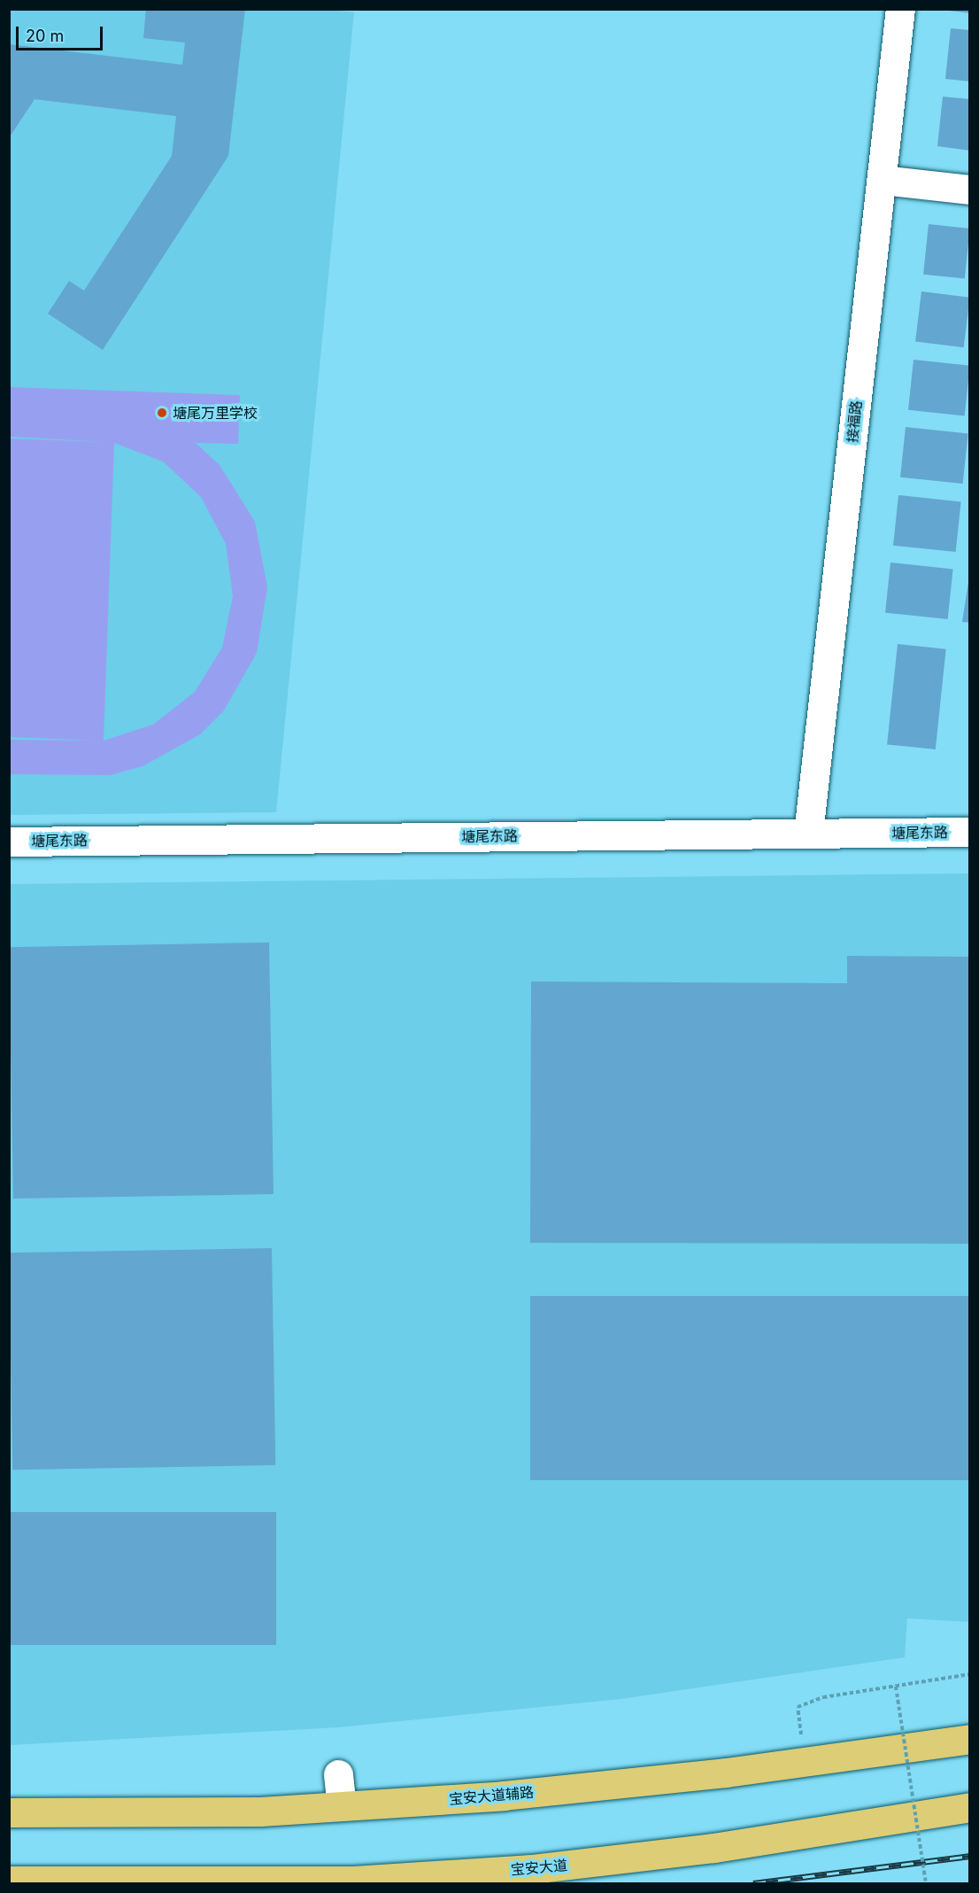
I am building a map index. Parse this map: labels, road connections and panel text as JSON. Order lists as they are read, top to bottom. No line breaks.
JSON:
{"streets":{"main road":["宝安大道辅路","宝安大道"],"street":["接福路","塘尾东路"]},"crossings":[["接福路","塘尾东路"]],"places":["塘尾万里学校"],"scale_bar":"20 m"}
